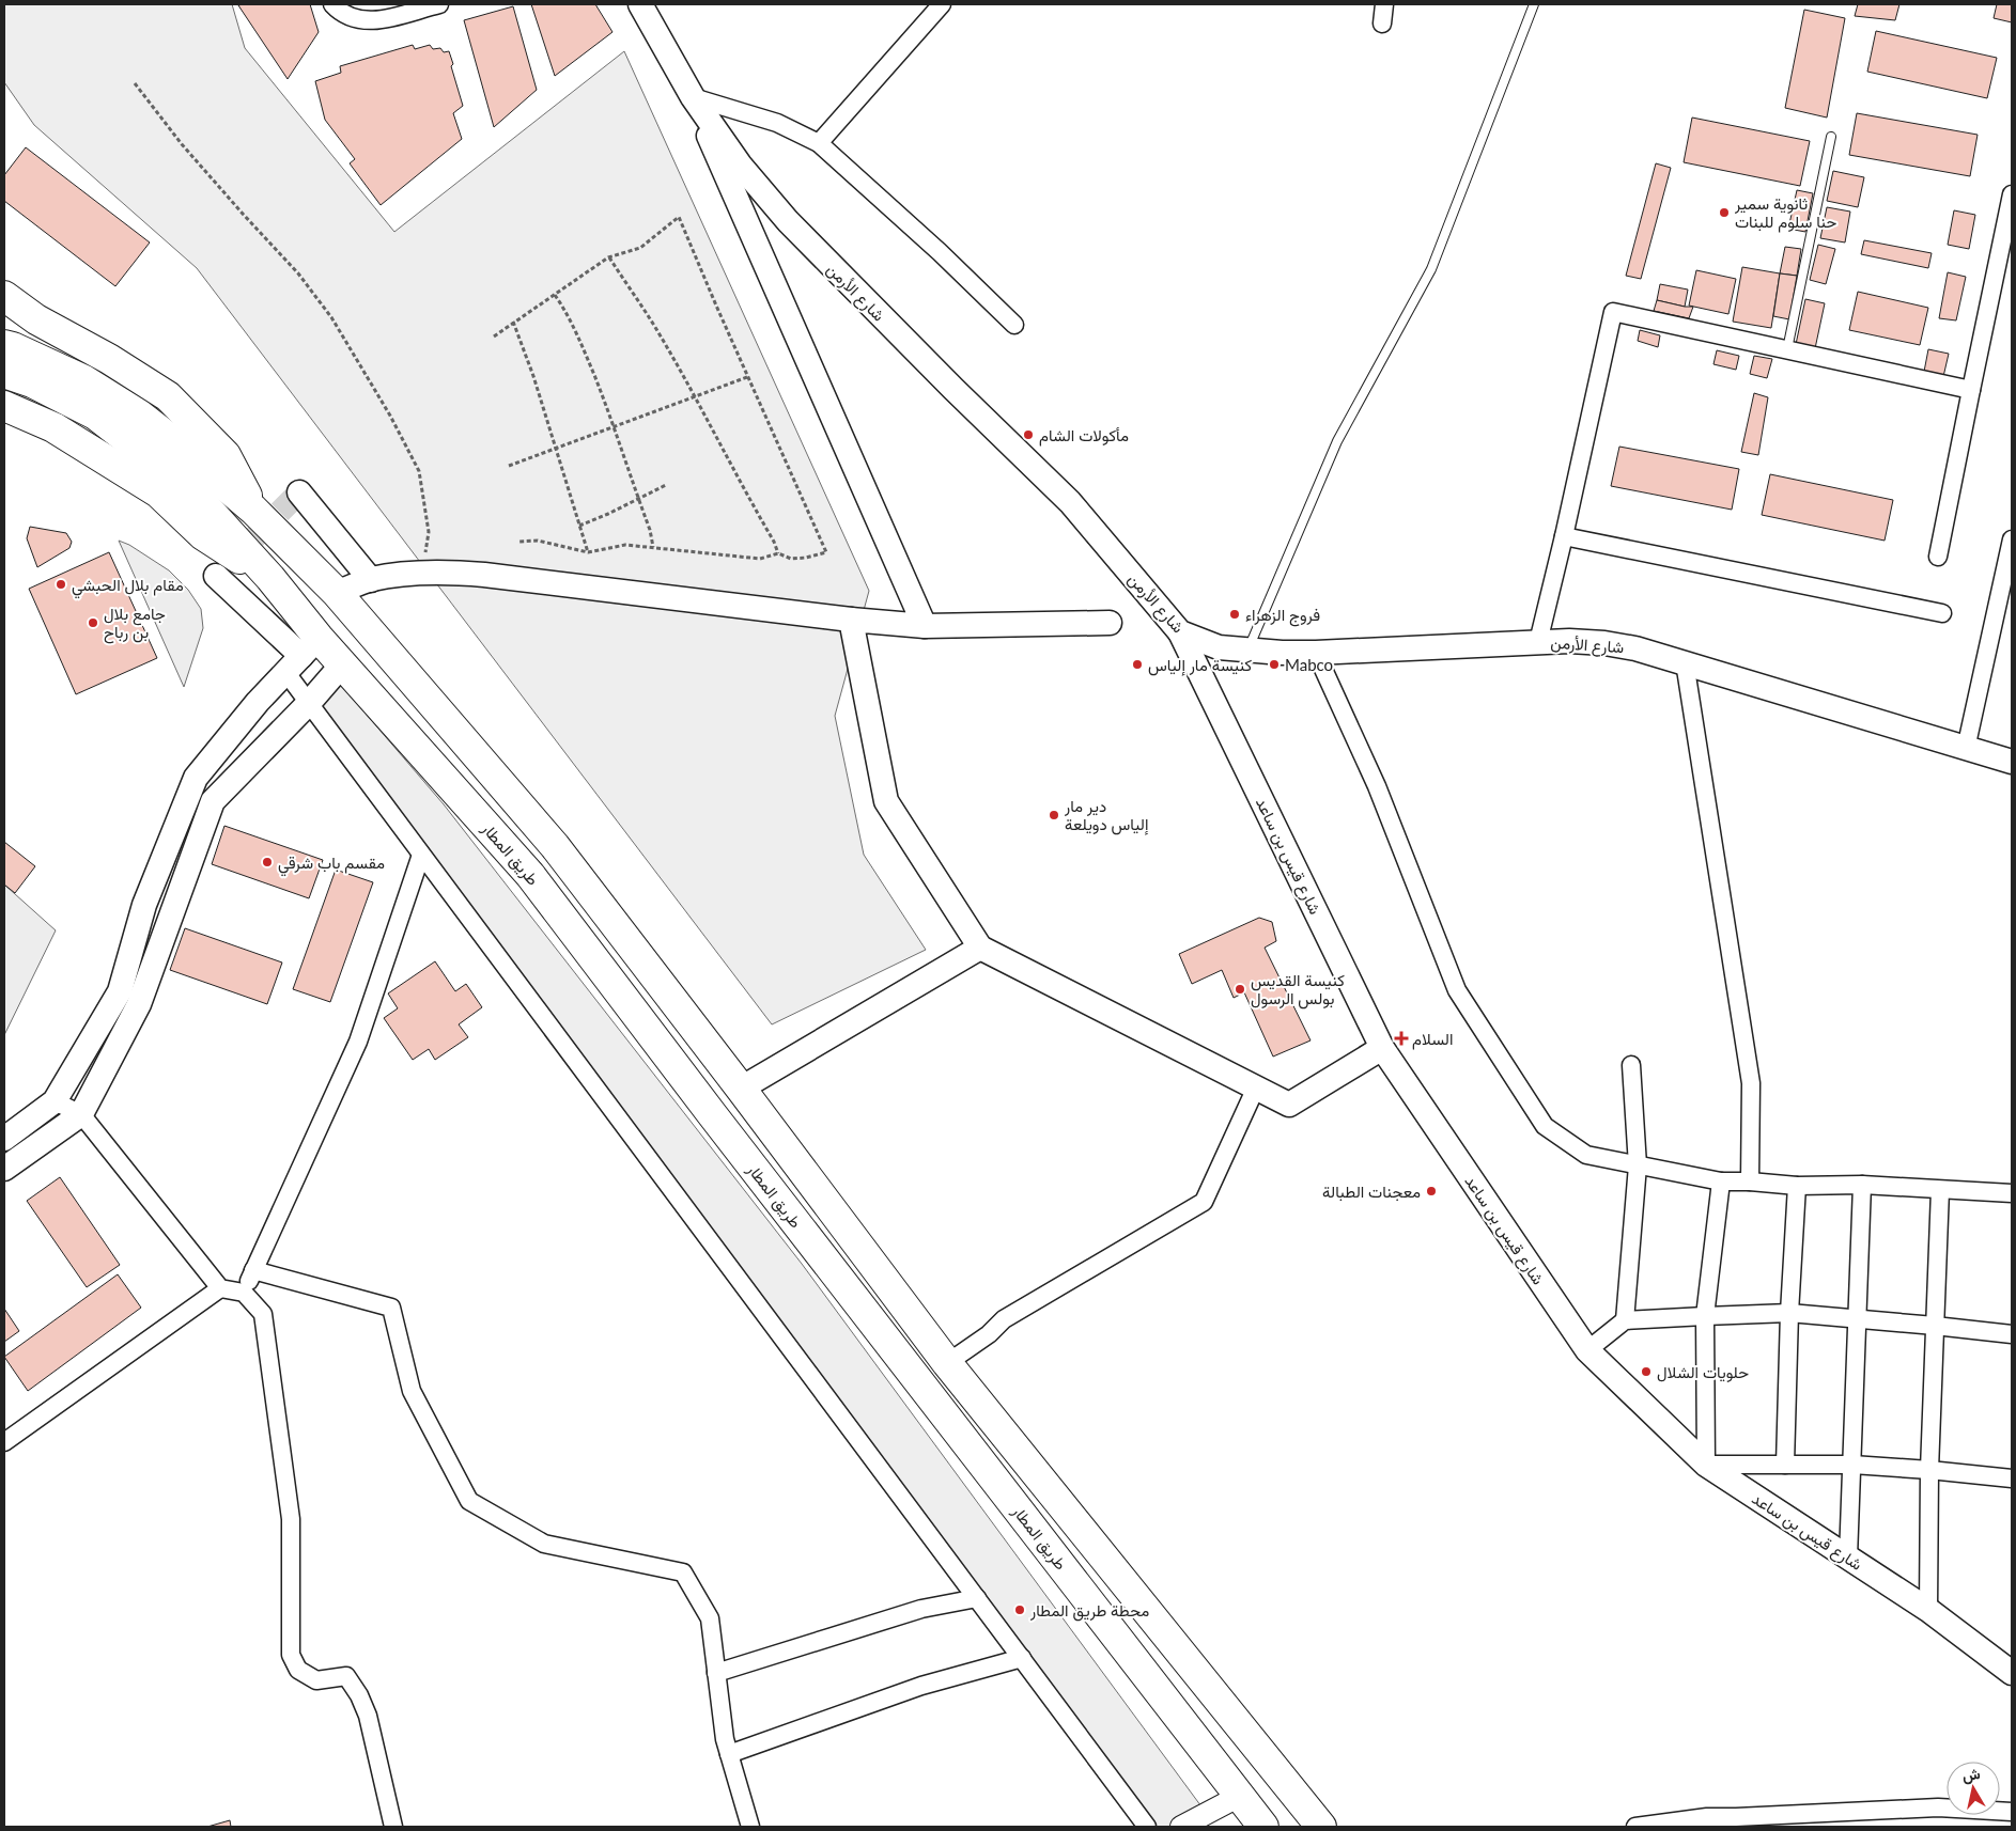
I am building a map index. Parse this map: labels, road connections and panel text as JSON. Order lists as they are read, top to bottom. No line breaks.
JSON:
{"streets":{"highway":["طريق المطار"],"main road":["شارع الأرمن","شارع قيس بن ساعد"]},"crossings":[["شارع الأرمن","شارع قيس بن ساعد"]],"places":{"other":["ثانوية سمير حنا سلوم للبنات","مأكولات الشام","مقام بلال الحبشي","فروج الزهراء","جامع بلال بن رباح","كنيسة مار إلياس","Mabco","دير مار إلياس دويلعة","مقسم باب شرقي","كنيسة القديس بولس الرسول","معجنات الطبالة","حلويات الشلال","محطة طريق المطار"],"health":["السلام"]},"north":"top"}
